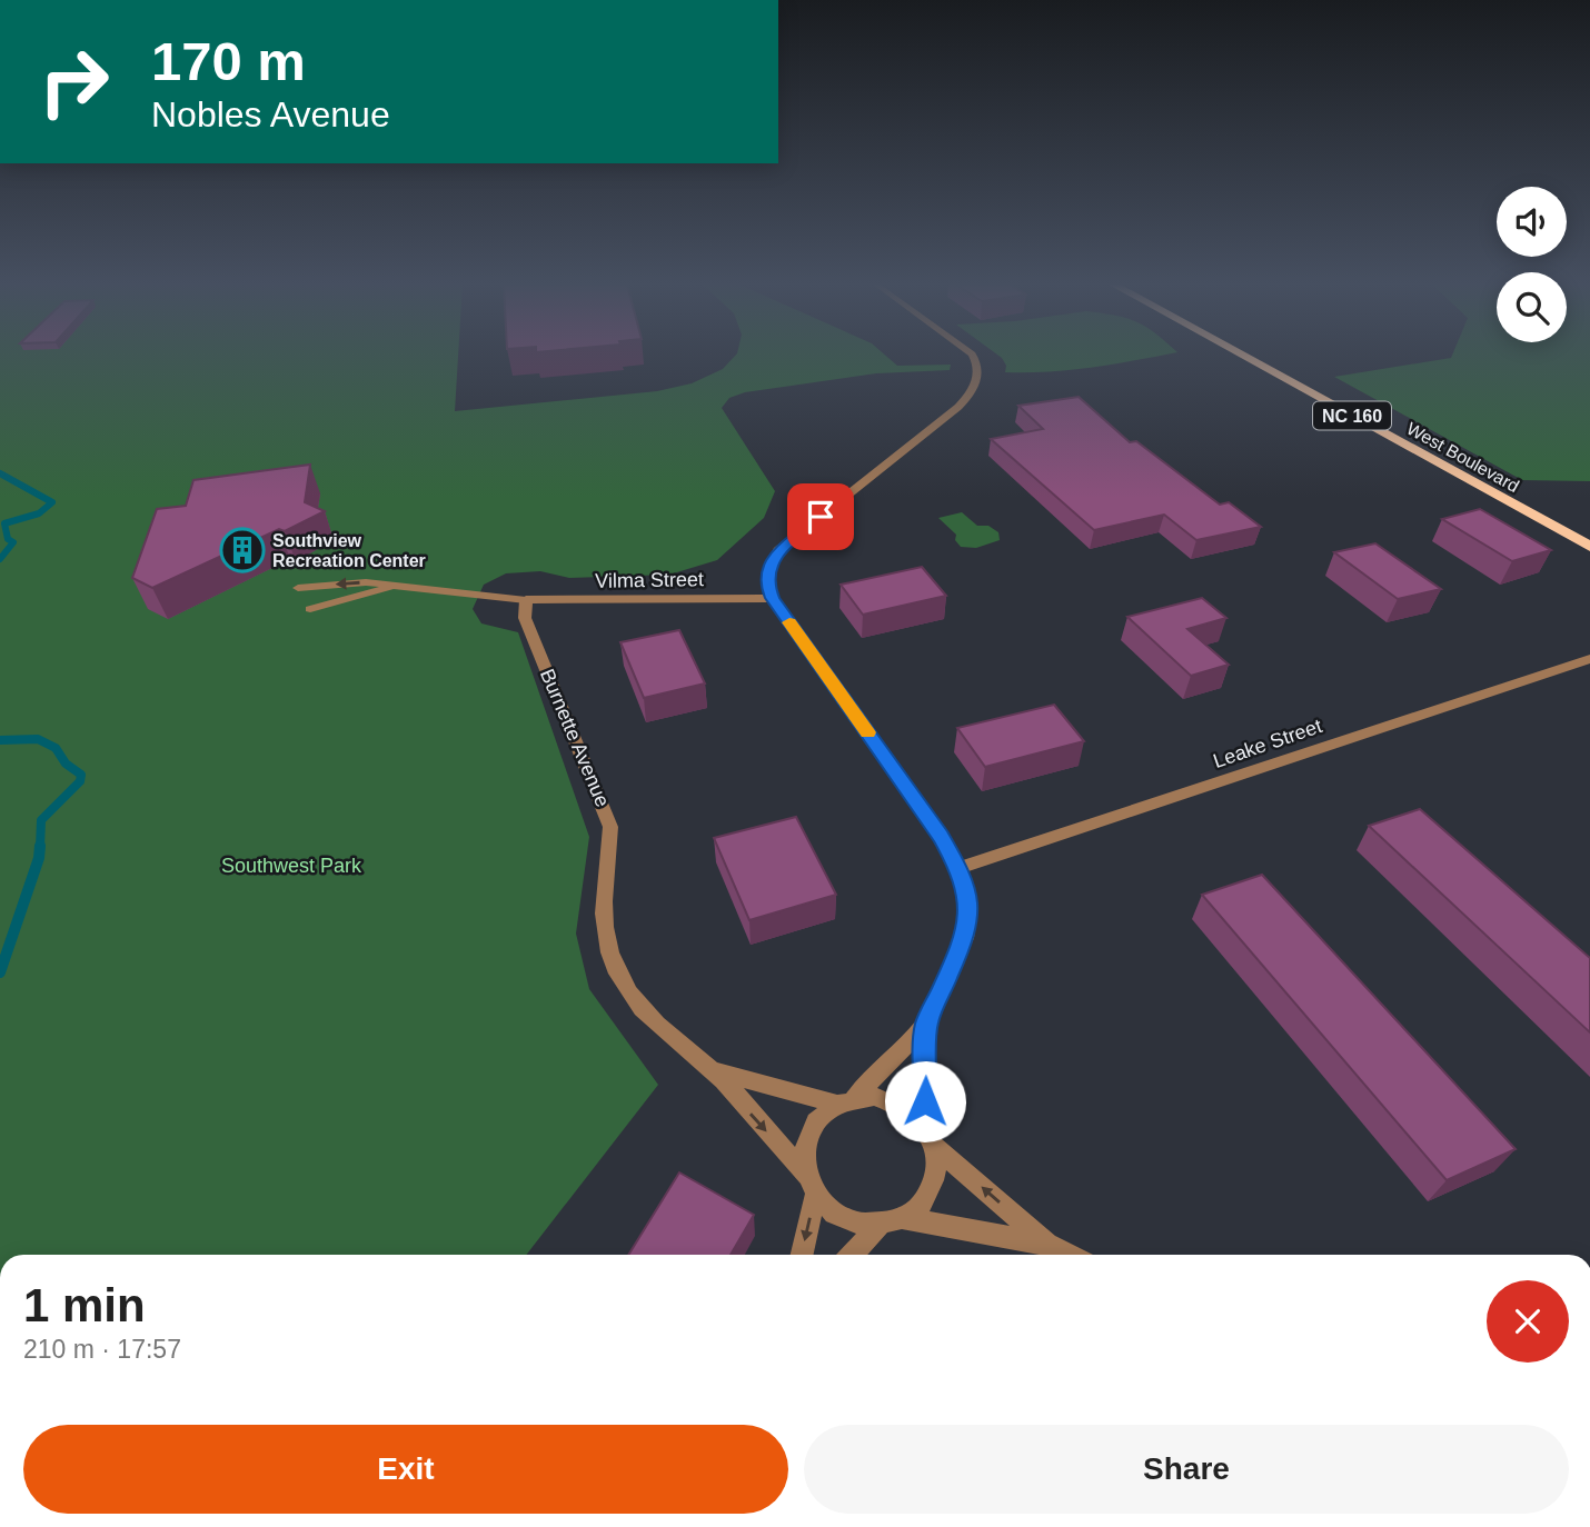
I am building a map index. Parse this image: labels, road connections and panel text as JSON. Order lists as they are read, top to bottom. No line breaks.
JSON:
{"streets":{"main road":["NC 160","West Boulevard"],"street":["Vilma Street","Burnette Avenue","Leake Street"]},"crossings":[["Vilma Street","Burnette Avenue"]],"parks":["Southwest Park"],"places":{"building":["Southview Recreation Center"]},"page":{"turn":["170 m","Nobles Avenue"],"heading":["1 min","210 m · 17:57"],"buttons":["Exit","Share"]}}
